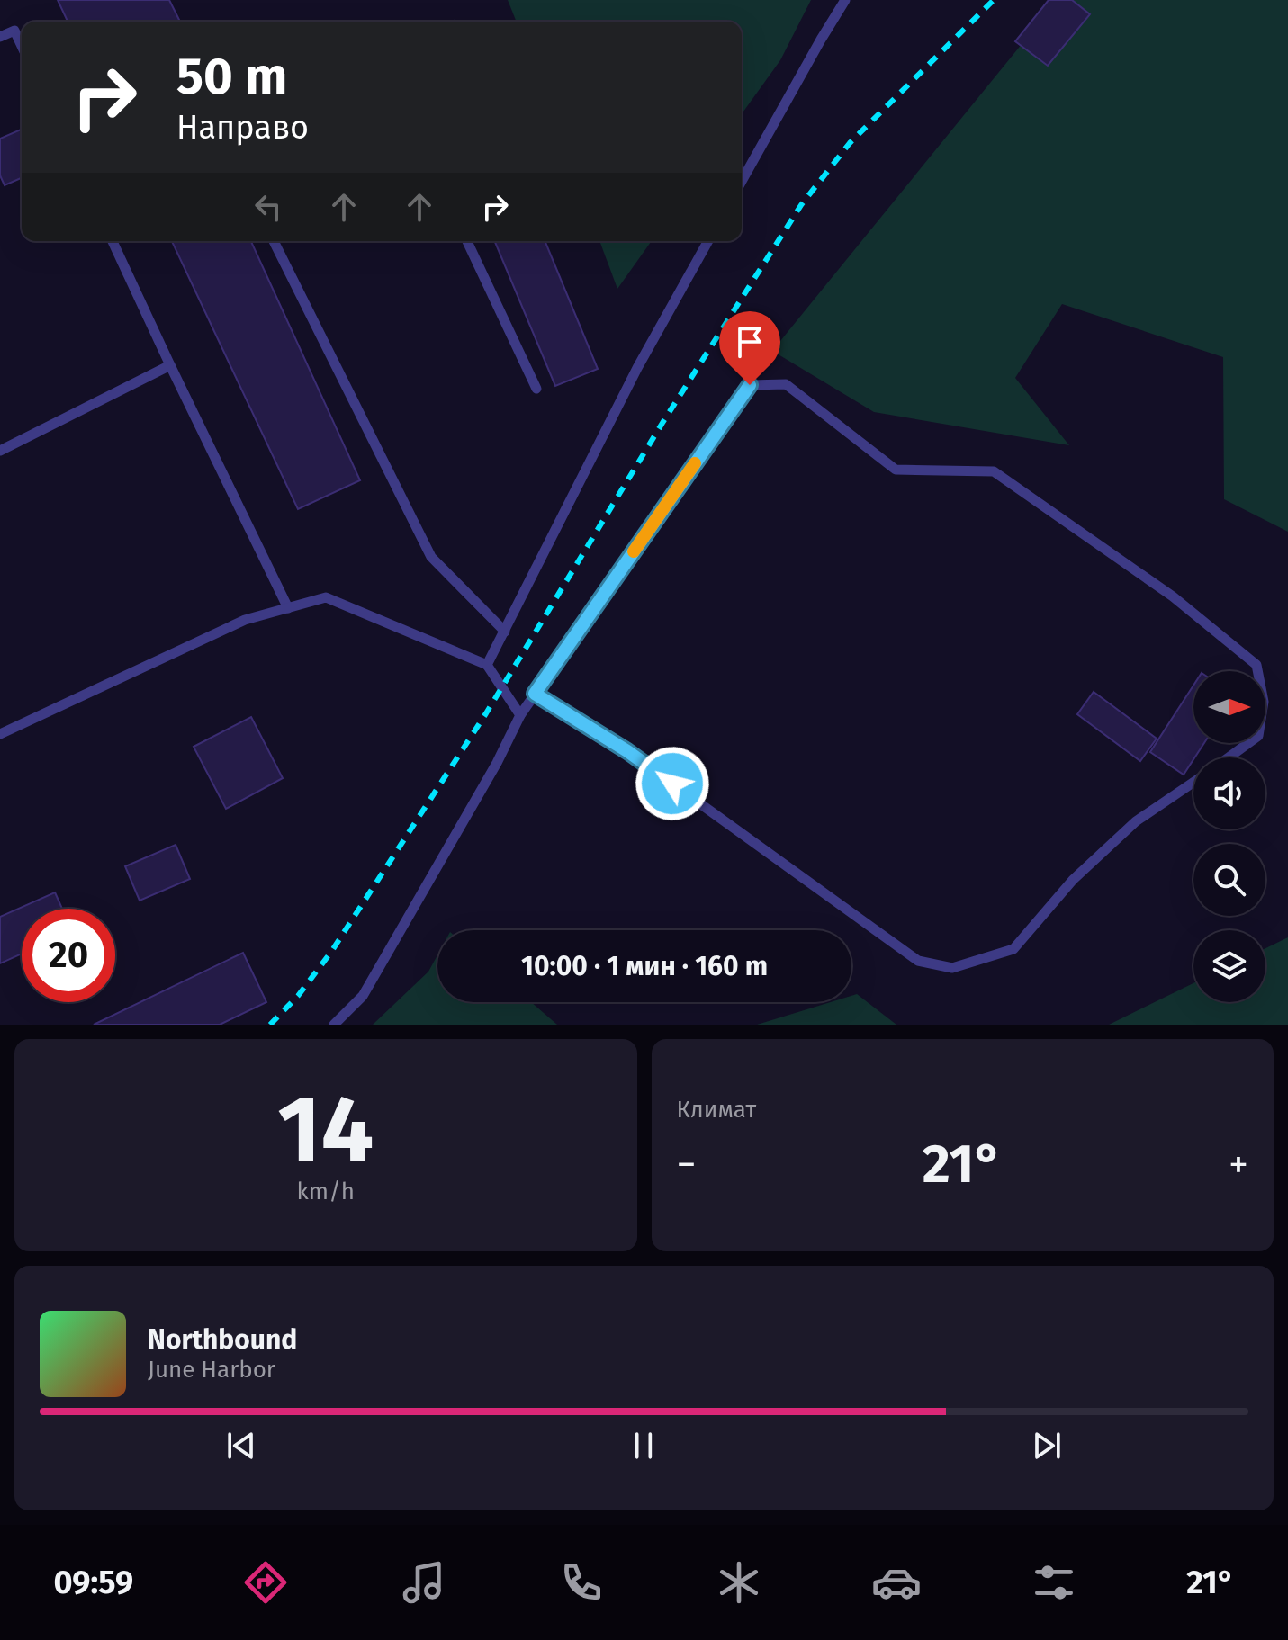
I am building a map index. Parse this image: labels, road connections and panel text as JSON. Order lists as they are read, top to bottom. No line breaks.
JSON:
{"north":"right","page":{"turn":["50 m","Направо"],"limit":"20","trip":"10:00 · 1 мин · 160 m","tile":[["14","km/h"],"Климат"],"heat":["−","21°","+"],"song":["Northbound","June Harbor"],"tabs":["09:59","21°"]}}
